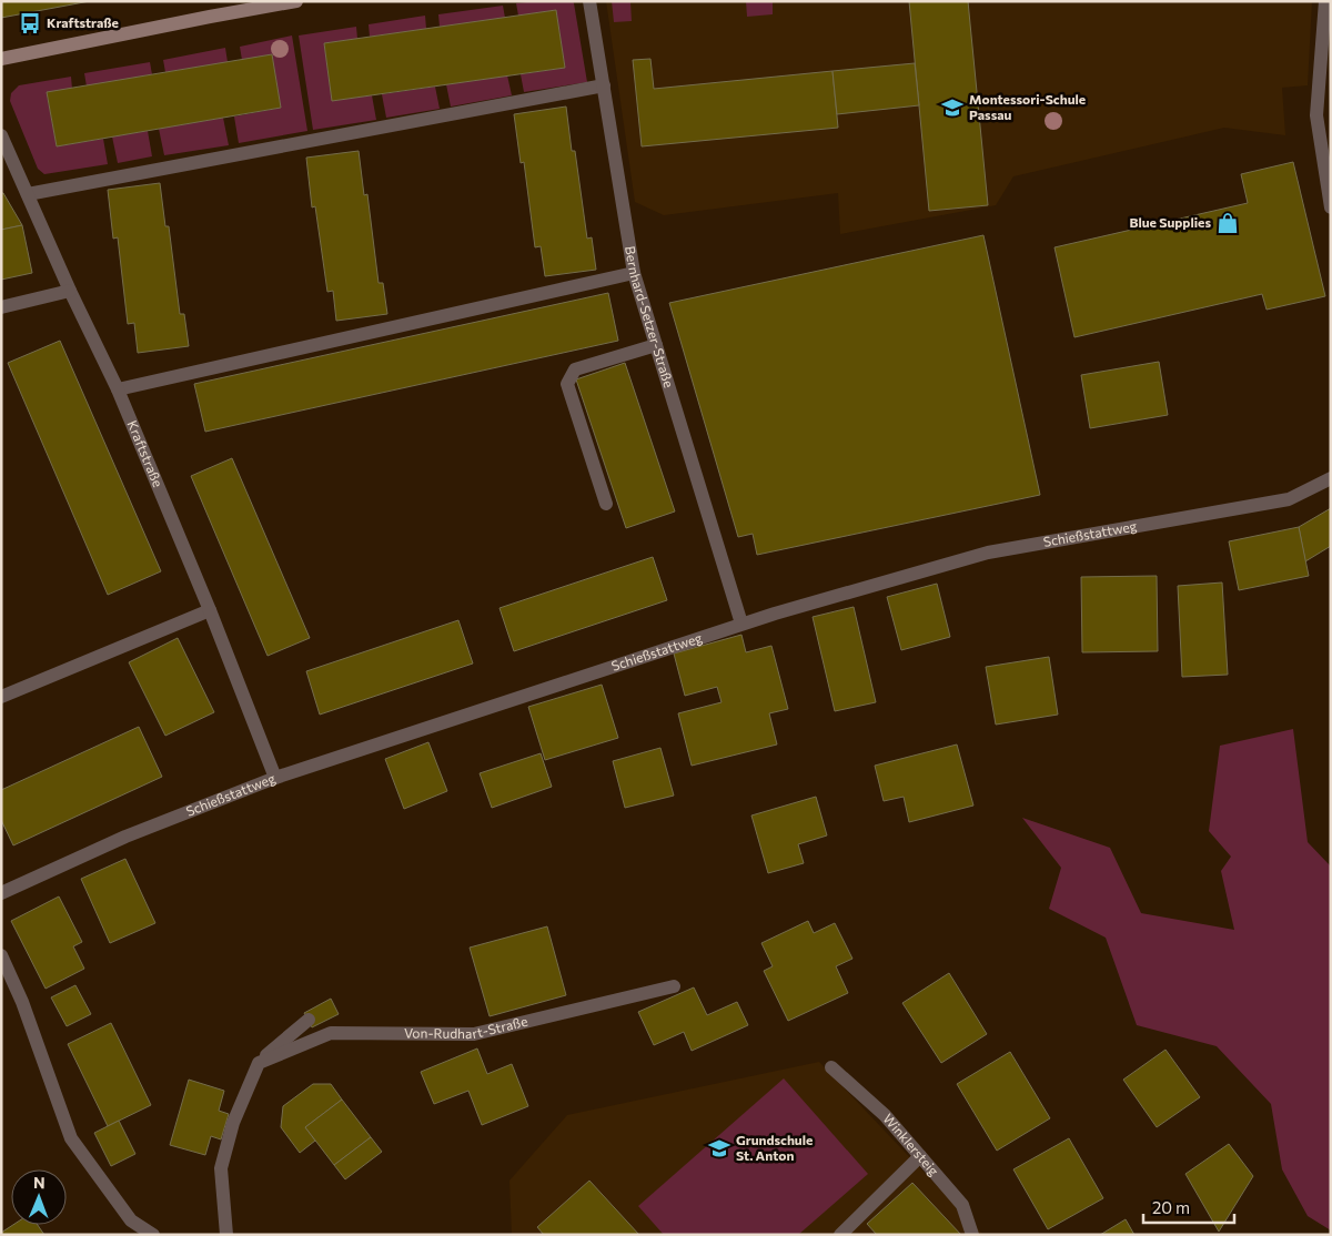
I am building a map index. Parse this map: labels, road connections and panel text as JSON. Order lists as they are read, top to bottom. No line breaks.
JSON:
{"streets":{"street":["Bernhard-Setzer-Straße","Kraftstraße","Schießstattweg","Von-Rudhart-Straße","Winklersteig"]},"crossings":[["Bernhard-Setzer-Straße","Schießstattweg"],["Kraftstraße","Schießstattweg"]],"places":{"bus stop":["Kraftstraße"],"school or university":["Montessori-Schule Passau","Grundschule St. Anton"],"shop":["Blue Supplies"]},"scale_bar":"20 m","north":"top"}
